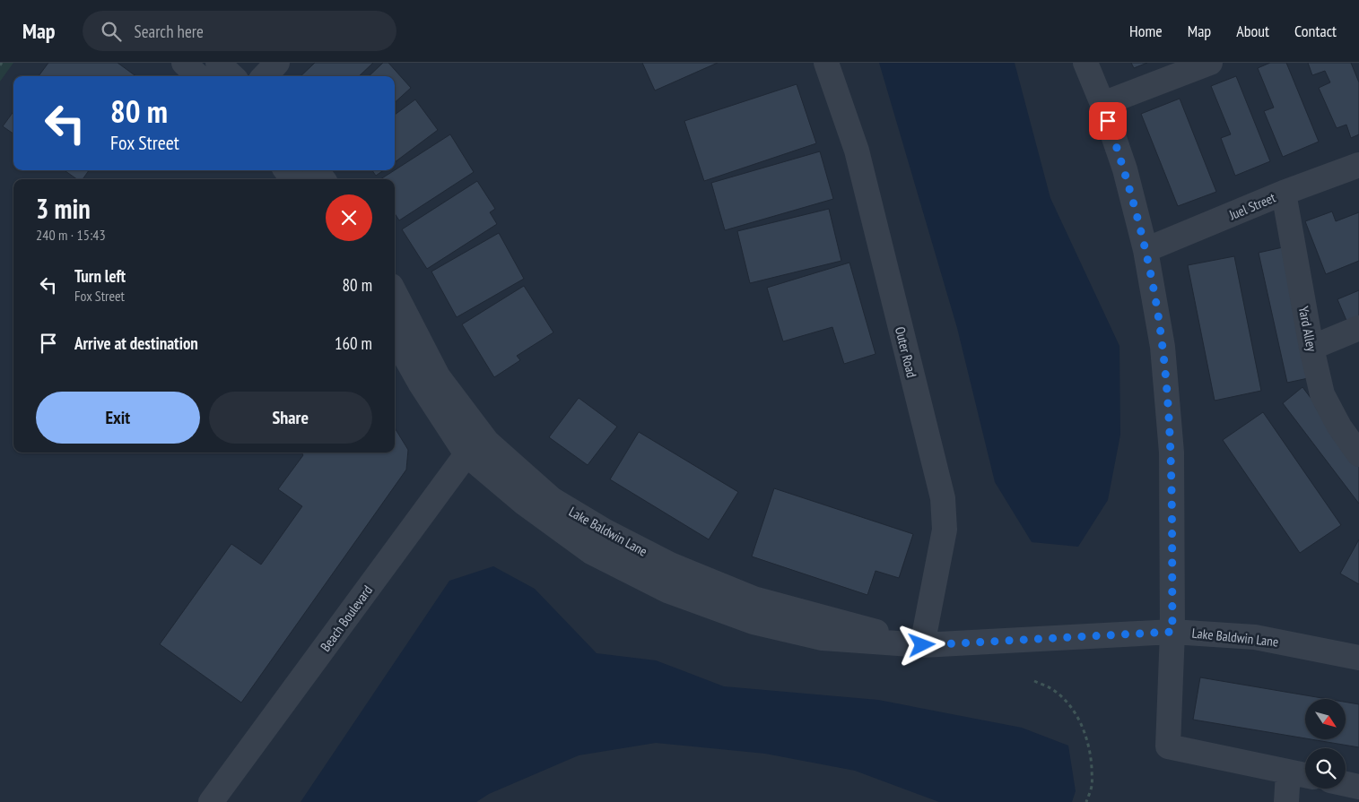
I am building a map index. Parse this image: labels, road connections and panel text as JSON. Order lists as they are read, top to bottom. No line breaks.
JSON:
{"streets":{"street":["Juel Street","Yard Alley","Outer Road","Lake Baldwin Lane","Beach Boulevard"]},"crossings":[["Juel Street","Yard Alley"],["Outer Road","Lake Baldwin Lane"],["Lake Baldwin Lane","Beach Boulevard"]],"north":"bottom right","page":{"header":"Map","search":"Search here","nav":["Home","Map","About","Contact"],"turn":["80 m","Fox Street"],"heading":["3 min","240 m · 15:43"],"list":[{"name":"Turn left","note":"Fox Street","value":"80 m"},{"name":"Arrive at destination","value":"160 m"}],"buttons":["Exit","Share"]}}
